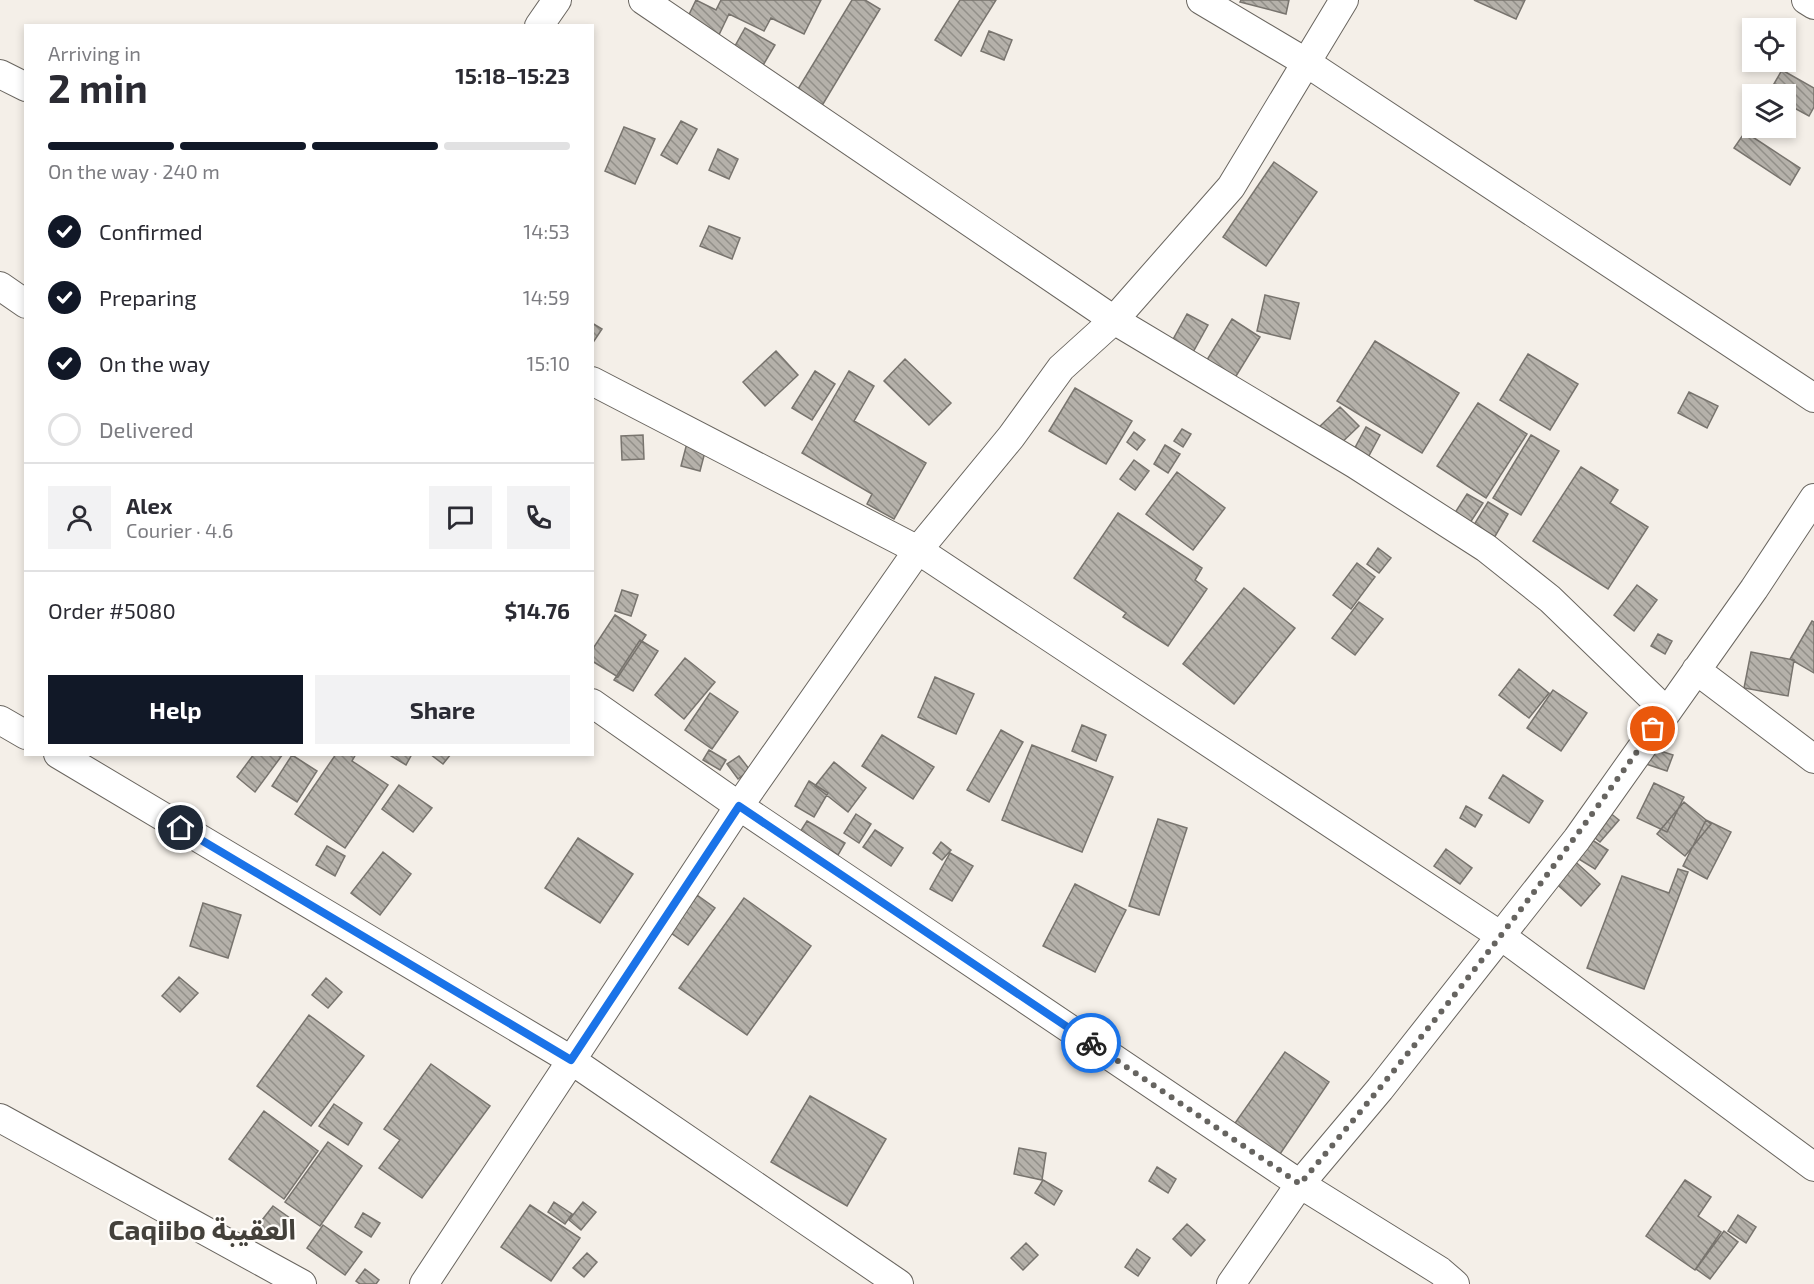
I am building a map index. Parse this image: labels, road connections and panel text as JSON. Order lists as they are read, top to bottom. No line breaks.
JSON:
{"districts":["Caqiibo العقيبة"],"page":{"heading":["2 min","Arriving in","15:18–15:23"],"panel":["Alex","Courier · 4.6","Order #5080","$14.76"],"bar":"On the way · 240 m","list":[["Confirmed","14:53"],["Preparing","14:59"],["On the way","15:10"],"Delivered"],"buttons":["Help","Share"]}}
